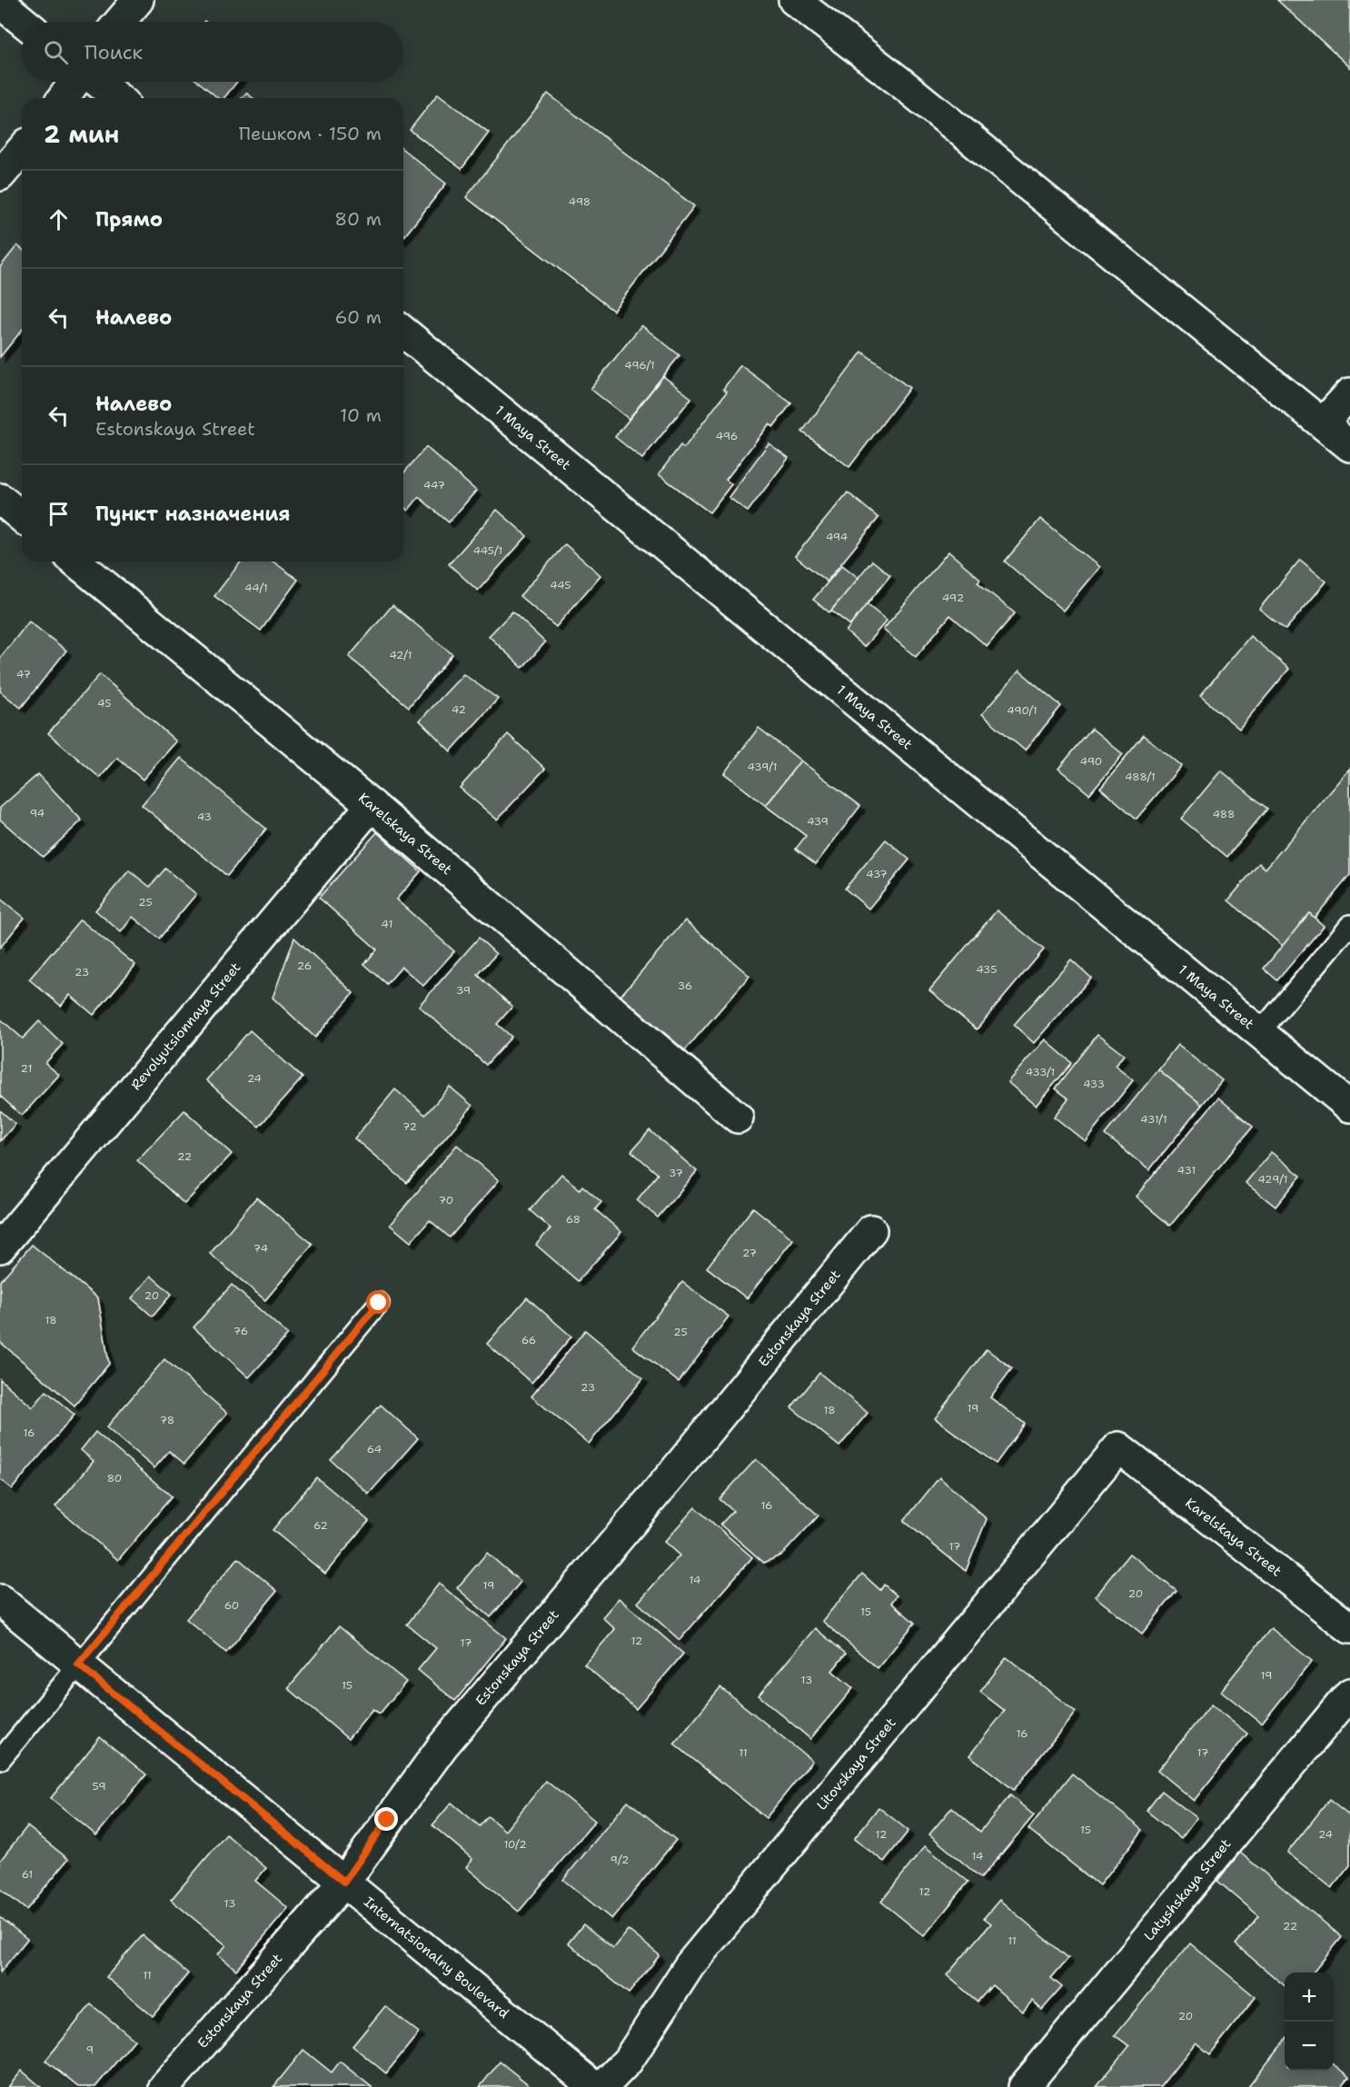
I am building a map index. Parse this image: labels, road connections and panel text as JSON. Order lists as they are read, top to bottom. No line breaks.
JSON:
{"streets":{"street":["1 Maya Street","Karelskaya Street","Revolyutsionnaya Street","Estonskaya Street","Litovskaya Street","Latyshskaya Street","Internatsionalny Boulevard"]},"crossings":[["Karelskaya Street","Revolyutsionnaya Street"],["Karelskaya Street","Litovskaya Street"],["Estonskaya Street","Internatsionalny Boulevard"]],"house_numbers":["498","496/1","496","447","494","445/1","445","44/1","492","42/1","47","45","42","490/1","490","439/1","488/1","94","488","43","439","437","25","41","26","435","23","36","39","21","433/1","24","433","431/1","72","22","431","37","429/1","70","68","74","27","20","18","76","25","66","23","19","18","78","16","64","80","16","62","17","14","19","20","60","15","12","17","19","13","15","16","11","17","59","15","12","24","10/2","14","9/2","61","12","13","22","11","11","20","9"],"page":{"search":"Поиск","heading":["2 мин","Пешком · 150 m"],"list":[["Прямо","80 m"],["Налево","60 m"],["Налево","Estonskaya Street","10 m"],"Пункт назначения"],"map_buttons":["+","−"]}}
